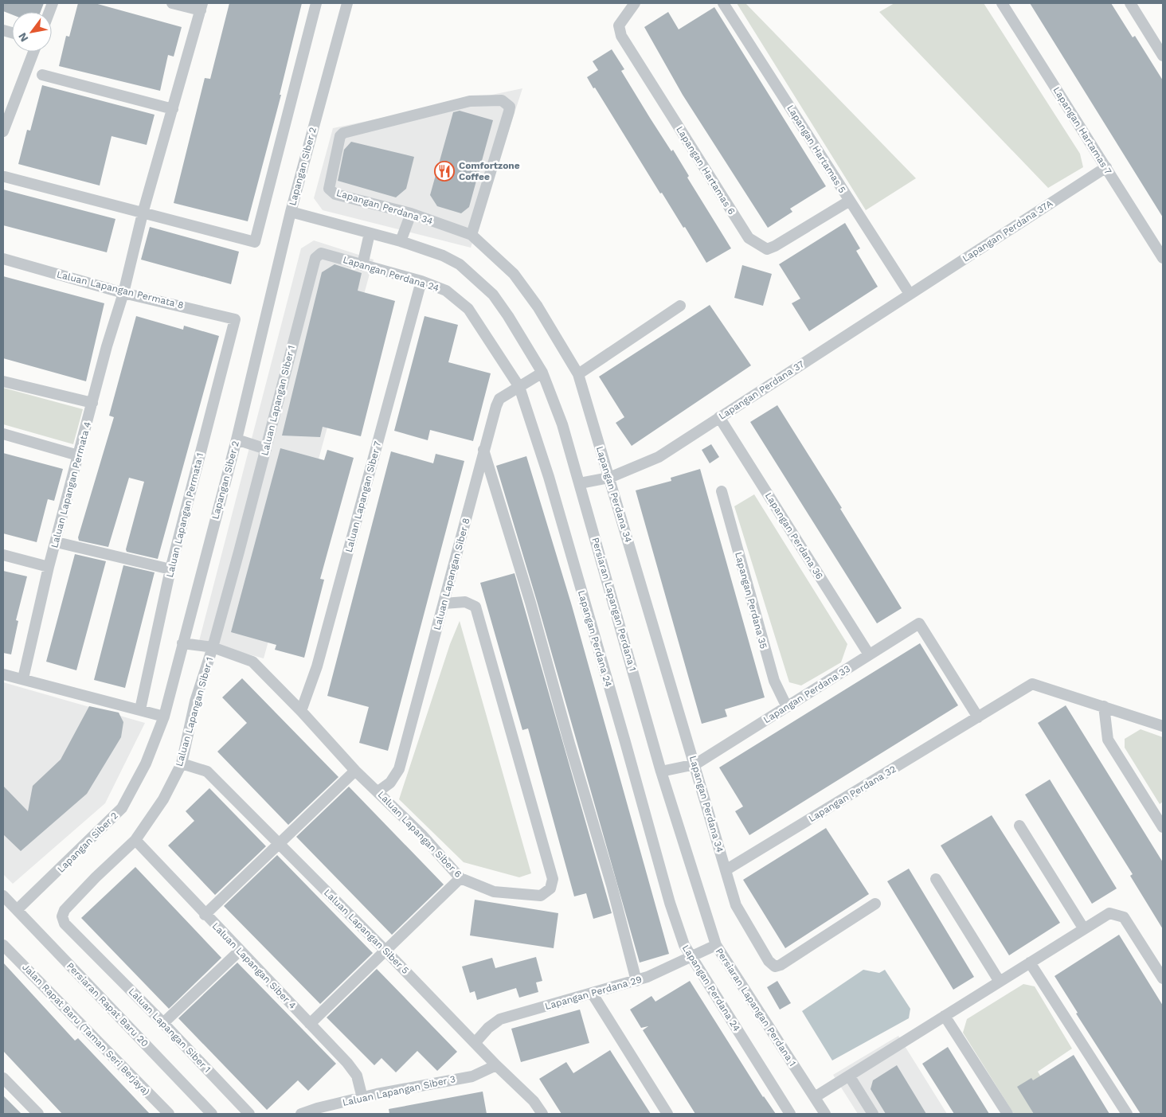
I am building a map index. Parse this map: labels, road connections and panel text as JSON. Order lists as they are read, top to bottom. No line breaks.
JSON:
{"streets":{"street":["Lapangan Hartamas 7","Lapangan Hartamas 5","Lapangan Siber 2","Lapangan Hartamas 6","Lapangan Perdana 34","Lapangan Perdana 37A","Lapangan Perdana 24","Laluan Lapangan Permata 8","Lapangan Perdana 37","Laluan Lapangan Siber 1","Laluan Lapangan Permata 4","Laluan Lapangan Siber 7","Laluan Lapangan Permata 1","Lapangan Perdana 36","Laluan Lapangan Siber 8","Lapangan Perdana 35","Persiaran Lapangan Perdana 1","Lapangan Perdana 33","Lapangan Perdana 32","Laluan Lapangan Siber 6","Laluan Lapangan Siber 5","Laluan Lapangan Siber 4","Lapangan Perdana 29","Persiaran Rapat Baru 20","Jalan Rapat Baru (Taman Seri Berjaya)","Laluan Lapangan Siber 3"]},"crossings":[["Lapangan Hartamas 7","Lapangan Perdana 37A"],["Lapangan Hartamas 5","Lapangan Hartamas 6"],["Lapangan Hartamas 5","Lapangan Perdana 37A"],["Lapangan Hartamas 5","Lapangan Perdana 37"],["Lapangan Siber 2","Persiaran Lapangan Perdana 1"],["Lapangan Siber 2","Laluan Lapangan Siber 6"],["Lapangan Siber 2","Persiaran Rapat Baru 20"],["Lapangan Perdana 34","Lapangan Perdana 37"],["Lapangan Perdana 34","Lapangan Perdana 33"],["Lapangan Perdana 34","Lapangan Perdana 32"],["Lapangan Perdana 37A","Lapangan Perdana 37"],["Lapangan Perdana 24","Laluan Lapangan Siber 1"],["Lapangan Perdana 24","Laluan Lapangan Siber 7"],["Lapangan Perdana 24","Laluan Lapangan Siber 8"],["Lapangan Perdana 24","Lapangan Perdana 29"],["Laluan Lapangan Permata 8","Laluan Lapangan Permata 4"],["Laluan Lapangan Permata 8","Laluan Lapangan Permata 1"],["Lapangan Perdana 37","Lapangan Perdana 36"],["Lapangan Perdana 37","Persiaran Lapangan Perdana 1"],["Laluan Lapangan Siber 1","Laluan Lapangan Siber 6"],["Laluan Lapangan Siber 1","Laluan Lapangan Siber 5"],["Laluan Lapangan Siber 1","Laluan Lapangan Siber 4"],["Laluan Lapangan Siber 7","Laluan Lapangan Siber 6"],["Lapangan Perdana 36","Lapangan Perdana 33"],["Laluan Lapangan Siber 8","Persiaran Lapangan Perdana 1"],["Laluan Lapangan Siber 8","Laluan Lapangan Siber 6"],["Lapangan Perdana 35","Lapangan Perdana 33"],["Persiaran Lapangan Perdana 1","Lapangan Perdana 33"],["Persiaran Lapangan Perdana 1","Lapangan Perdana 29"],["Lapangan Perdana 33","Lapangan Perdana 32"],["Laluan Lapangan Siber 5","Lapangan Perdana 29"],["Laluan Lapangan Siber 5","Laluan Lapangan Siber 3"],["Laluan Lapangan Siber 4","Laluan Lapangan Siber 3"]],"places":{"restaurant":["Comfortzone Coffee"]},"north":"bottom left"}
